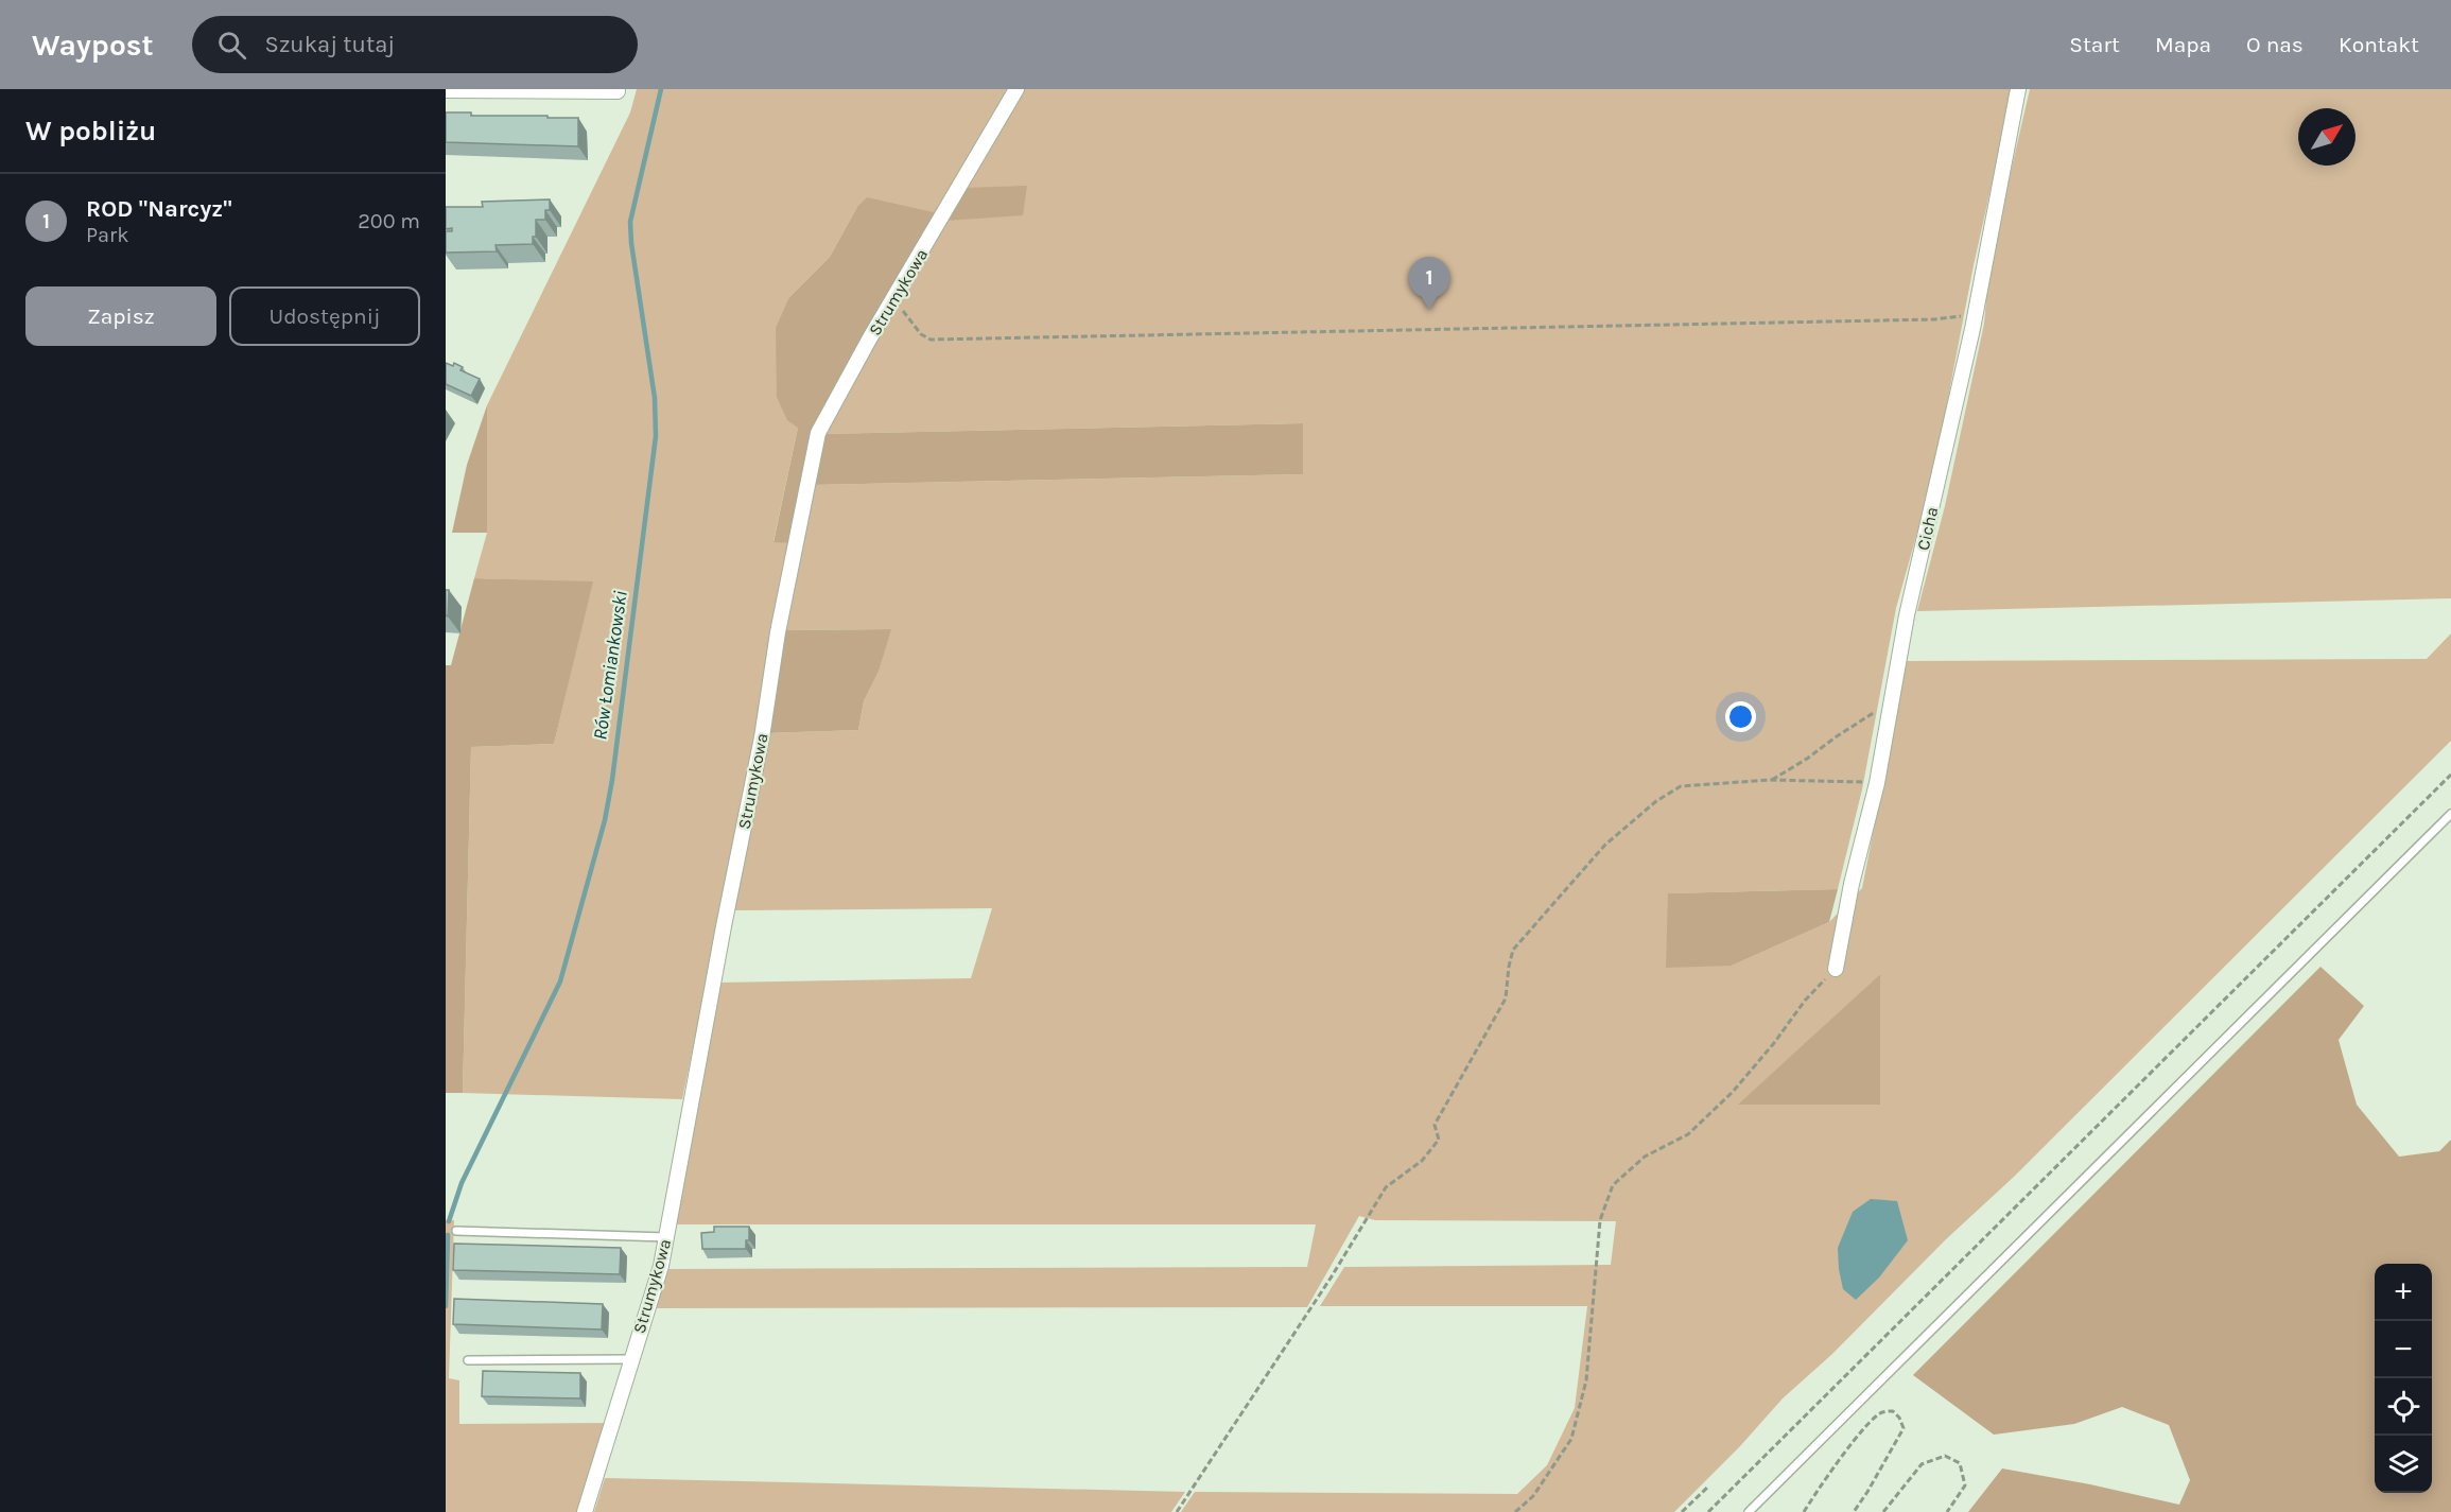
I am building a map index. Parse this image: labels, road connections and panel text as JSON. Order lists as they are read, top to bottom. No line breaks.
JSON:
{"streets":{"street":["Strumykowa","Cicha"]},"water":["Rów Łomiankowski"],"north":"top right","page":{"header":"Waypost","search":"Szukaj tutaj","nav":["Start","Mapa","O nas","Kontakt"],"heading":"W pobliżu","list":[{"mark":"1","name":"ROD \"Narcyz\"","note":"Park","value":"200 m"}],"pins":"1","buttons":["Zapisz","Udostępnij"],"map_buttons":["+","−"]}}
